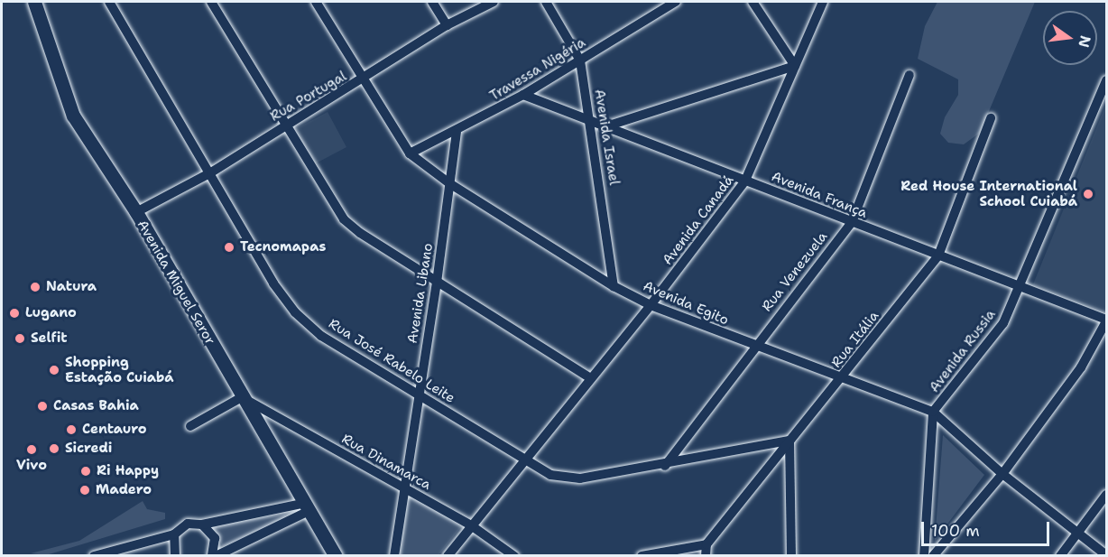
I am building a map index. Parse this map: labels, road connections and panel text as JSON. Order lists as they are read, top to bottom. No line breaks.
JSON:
{"streets":{"street":["Travessa Nigéria","Rua Portugal","Avenida Israel","Avenida França","Avenida Canadá","Rua Venezuela","Avenida Miguel Seror","Avenida Libano","Avenida Egito","Rua Itália","Avenida Russia","Rua José Rabelo Leite","Rua Dinamarca"]},"crossings":[["Travessa Nigéria","Avenida Israel"],["Travessa Nigéria","Avenida França"],["Travessa Nigéria","Avenida Libano"],["Travessa Nigéria","Avenida Egito"],["Rua Portugal","Avenida Miguel Seror"],["Rua Portugal","Avenida Egito"],["Rua Portugal","Rua José Rabelo Leite"],["Avenida Israel","Avenida França"],["Avenida Israel","Avenida Egito"],["Avenida França","Avenida Canadá"],["Avenida França","Rua Venezuela"],["Avenida França","Rua Itália"],["Avenida França","Avenida Russia"],["Avenida Canadá","Avenida Egito"],["Avenida Canadá","Rua José Rabelo Leite"],["Avenida Canadá","Rua Dinamarca"],["Rua Venezuela","Avenida Egito"],["Rua Venezuela","Rua José Rabelo Leite"],["Avenida Miguel Seror","Rua Dinamarca"],["Avenida Libano","Avenida Egito"],["Avenida Libano","Rua José Rabelo Leite"],["Avenida Libano","Rua Dinamarca"],["Avenida Egito","Rua Itália"],["Avenida Egito","Avenida Russia"],["Rua Itália","Rua José Rabelo Leite"]],"places":["Red House International School Cuiabá","Tecnomapas","Natura","Lugano","Selfit","Shopping Estação Cuiabá","Casas Bahia","Centauro","Sicredi","Vivo","Ri Happy","Madero"],"scale_bar":"100 m","north":"right"}
